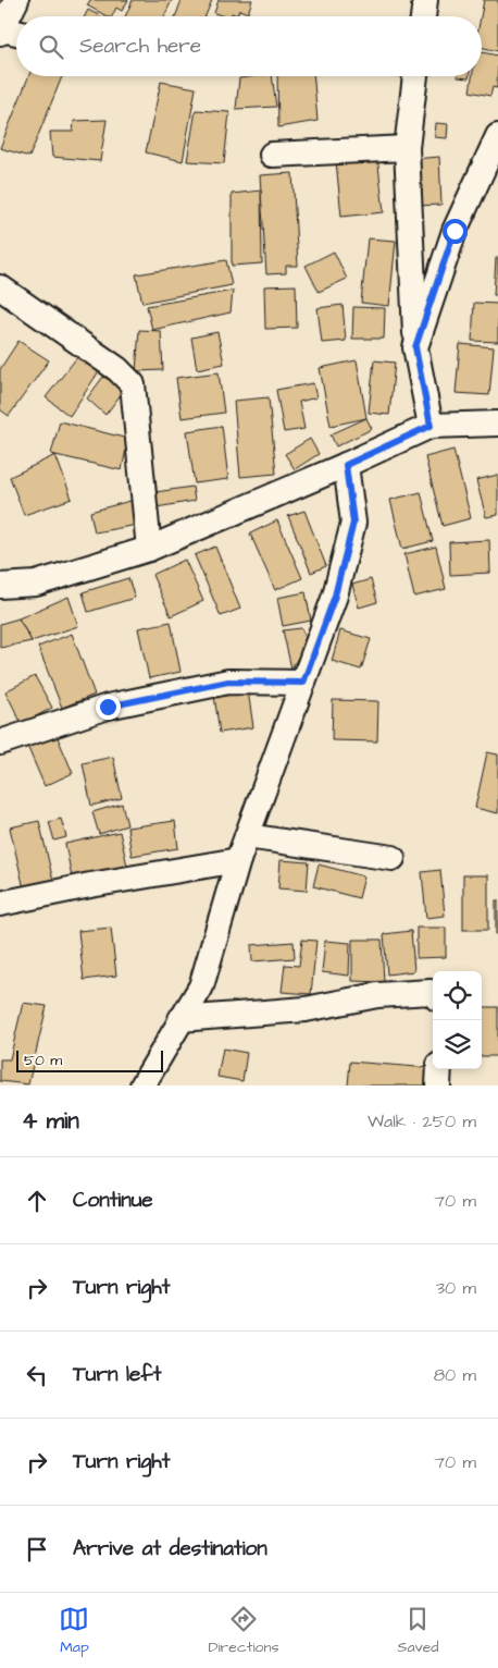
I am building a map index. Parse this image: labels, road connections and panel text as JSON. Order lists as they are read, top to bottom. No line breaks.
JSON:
{"scale_bar":"50 m","page":{"search":"Search here","scale":"50 m","heading":["4 min","Walk · 250 m"],"list":[["Continue","70 m"],["Turn right","30 m"],["Turn left","80 m"],["Turn right","70 m"],"Arrive at destination"],"nav":["Map","Directions","Saved"]}}
